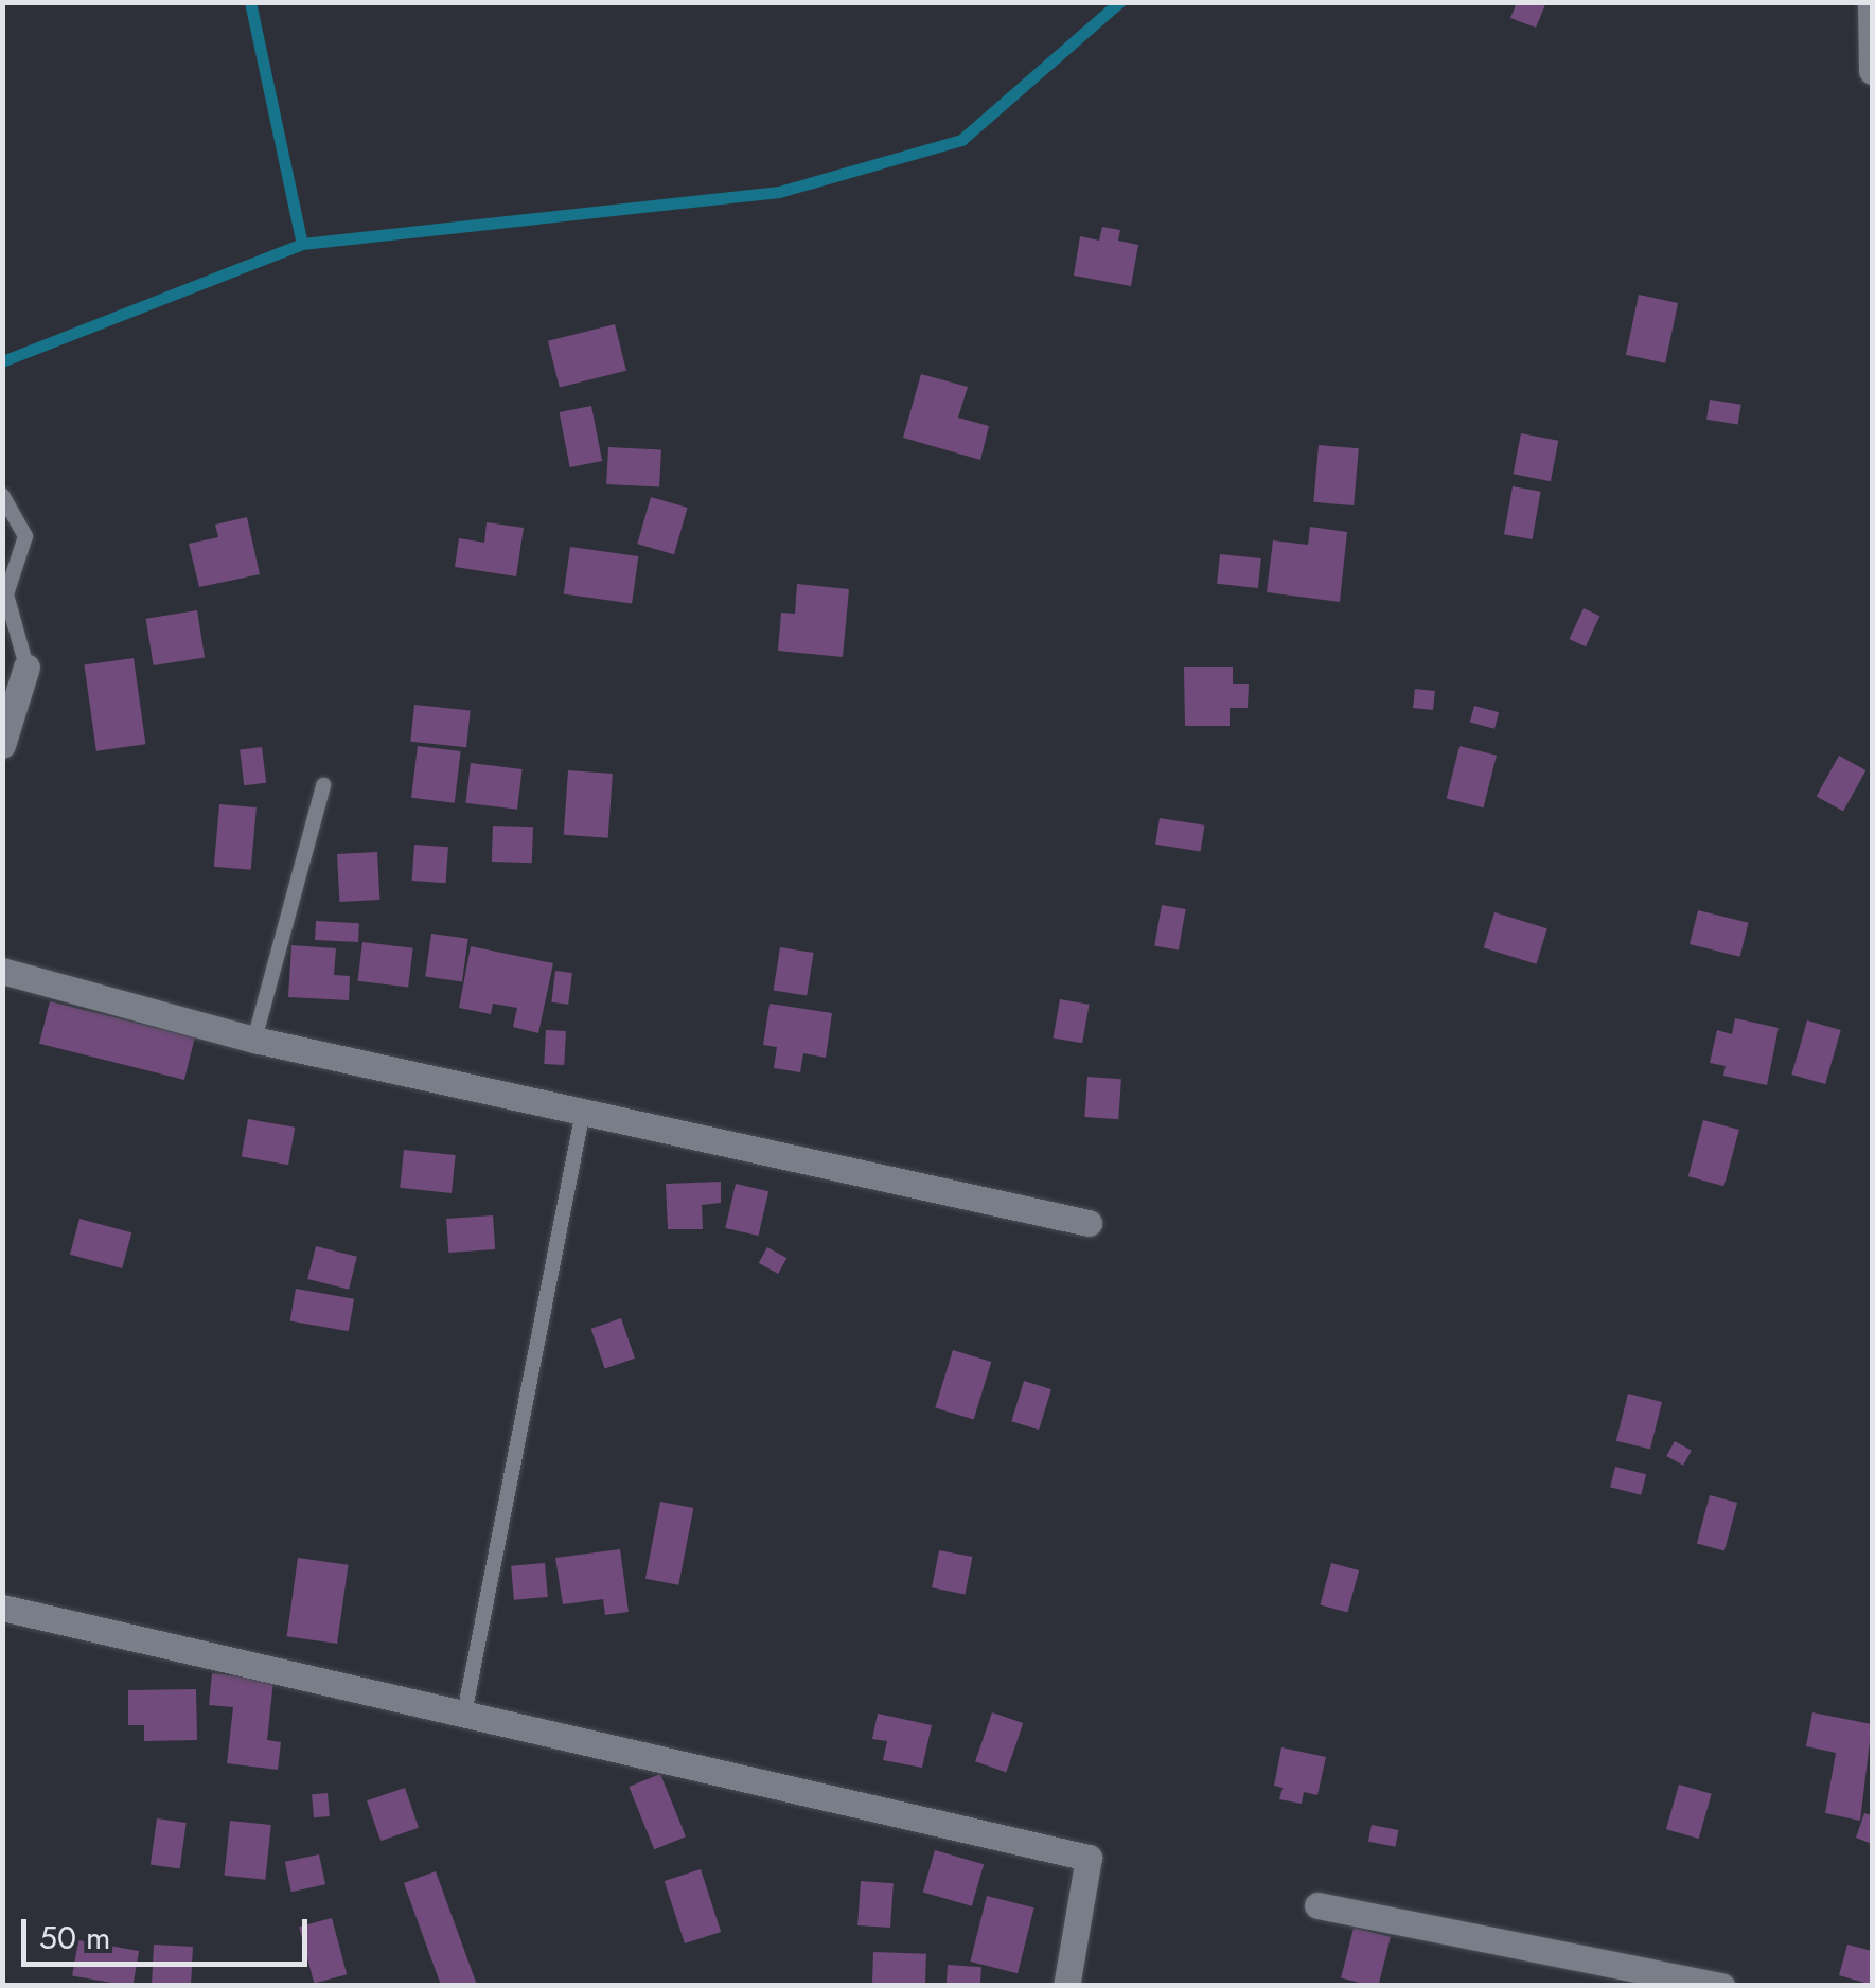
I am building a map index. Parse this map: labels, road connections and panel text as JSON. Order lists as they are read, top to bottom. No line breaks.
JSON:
{"scale_bar":"50 m"}
